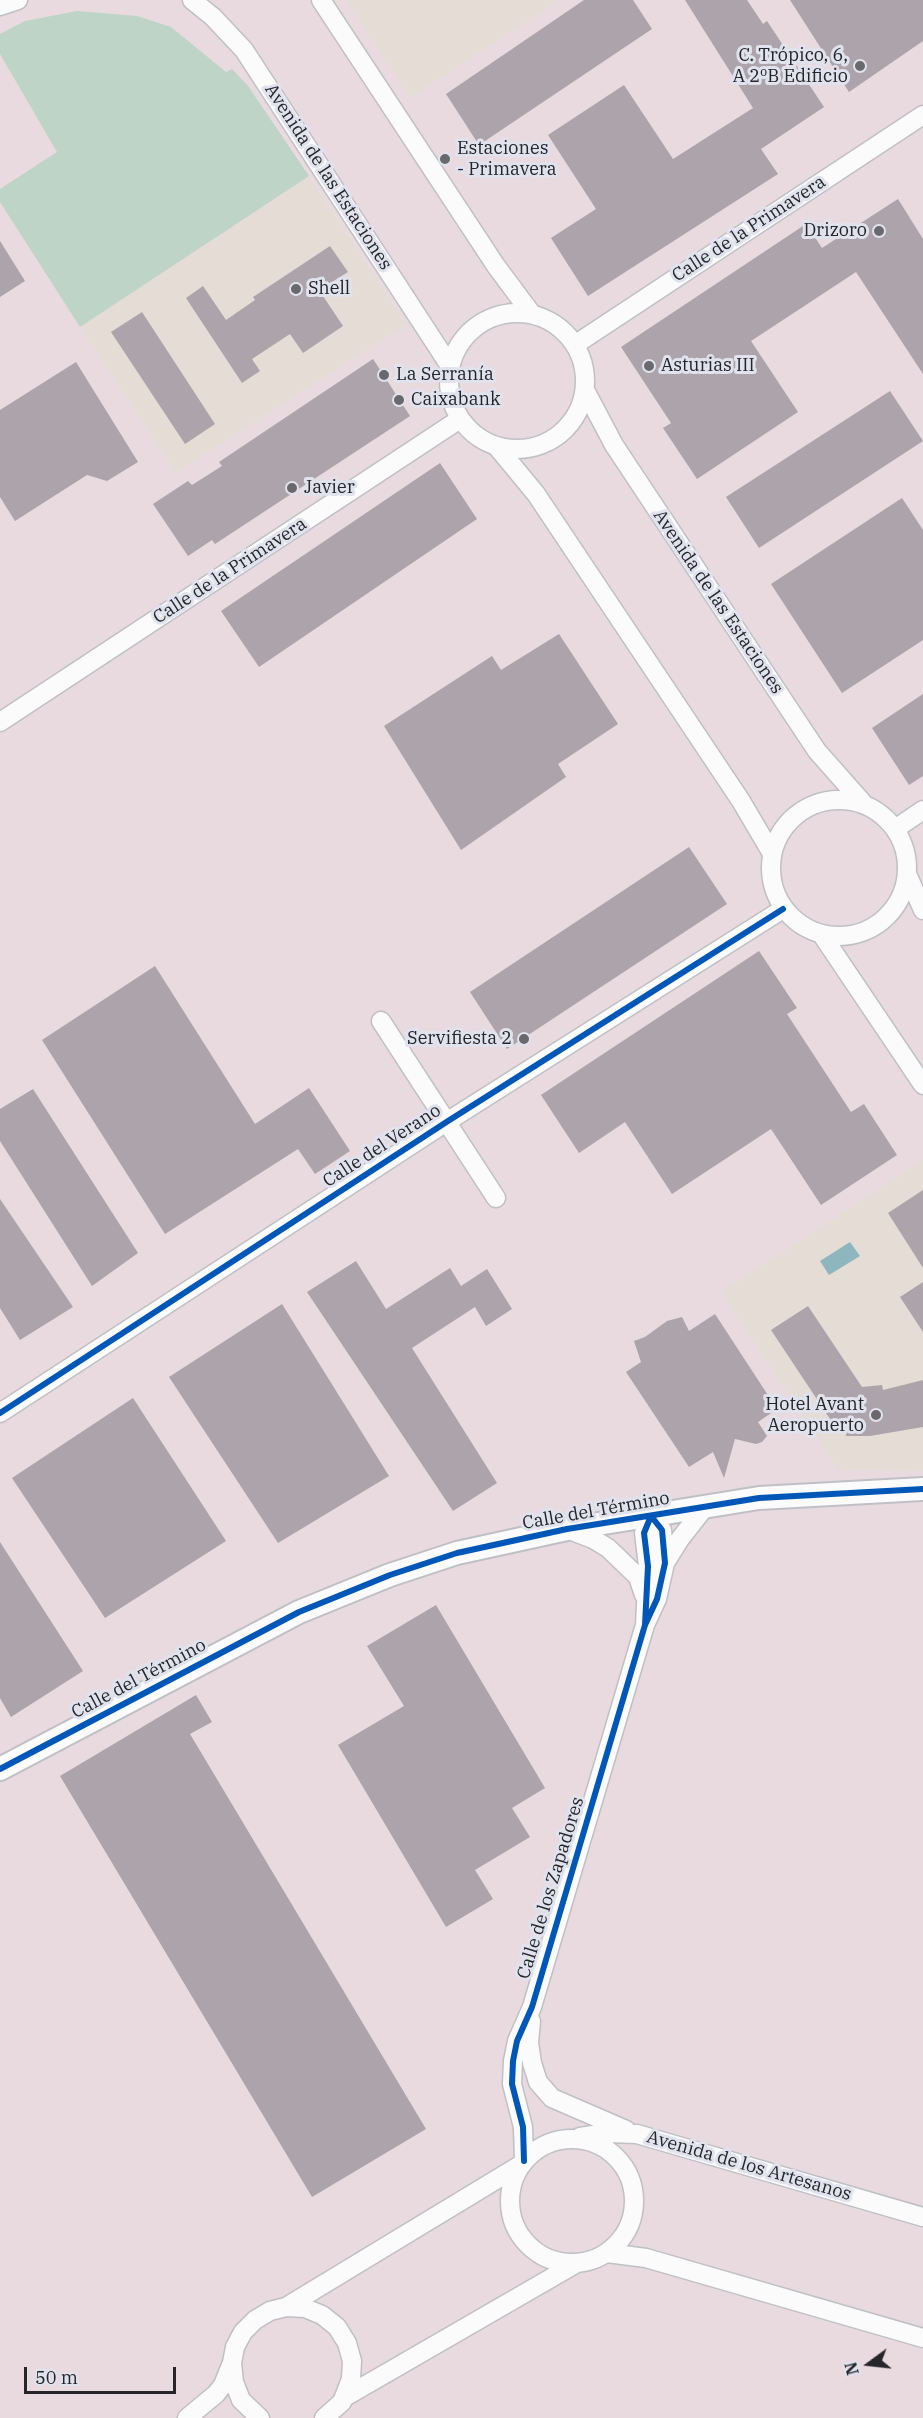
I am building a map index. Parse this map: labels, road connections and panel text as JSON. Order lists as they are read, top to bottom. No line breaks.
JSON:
{"streets":{"street":["Avenida de las Estaciones","Calle de la Primavera","Calle del Verano","Calle del Término","Calle de los Zapadores","Avenida de los Artesanos"]},"crossings":[["Avenida de las Estaciones","Calle de la Primavera"],["Avenida de las Estaciones","Calle del Verano"],["Calle del Término","Calle de los Zapadores"],["Calle de los Zapadores","Avenida de los Artesanos"]],"places":["C. Trópico, 6, A 2ºB Edificio","Estaciones - Primavera","Drizoro","Shell","Asturias III","La Serranía","Caixabank","Javier","Servifiesta 2","Hotel Avant Aeropuerto"],"scale_bar":"50 m","north":"left"}
